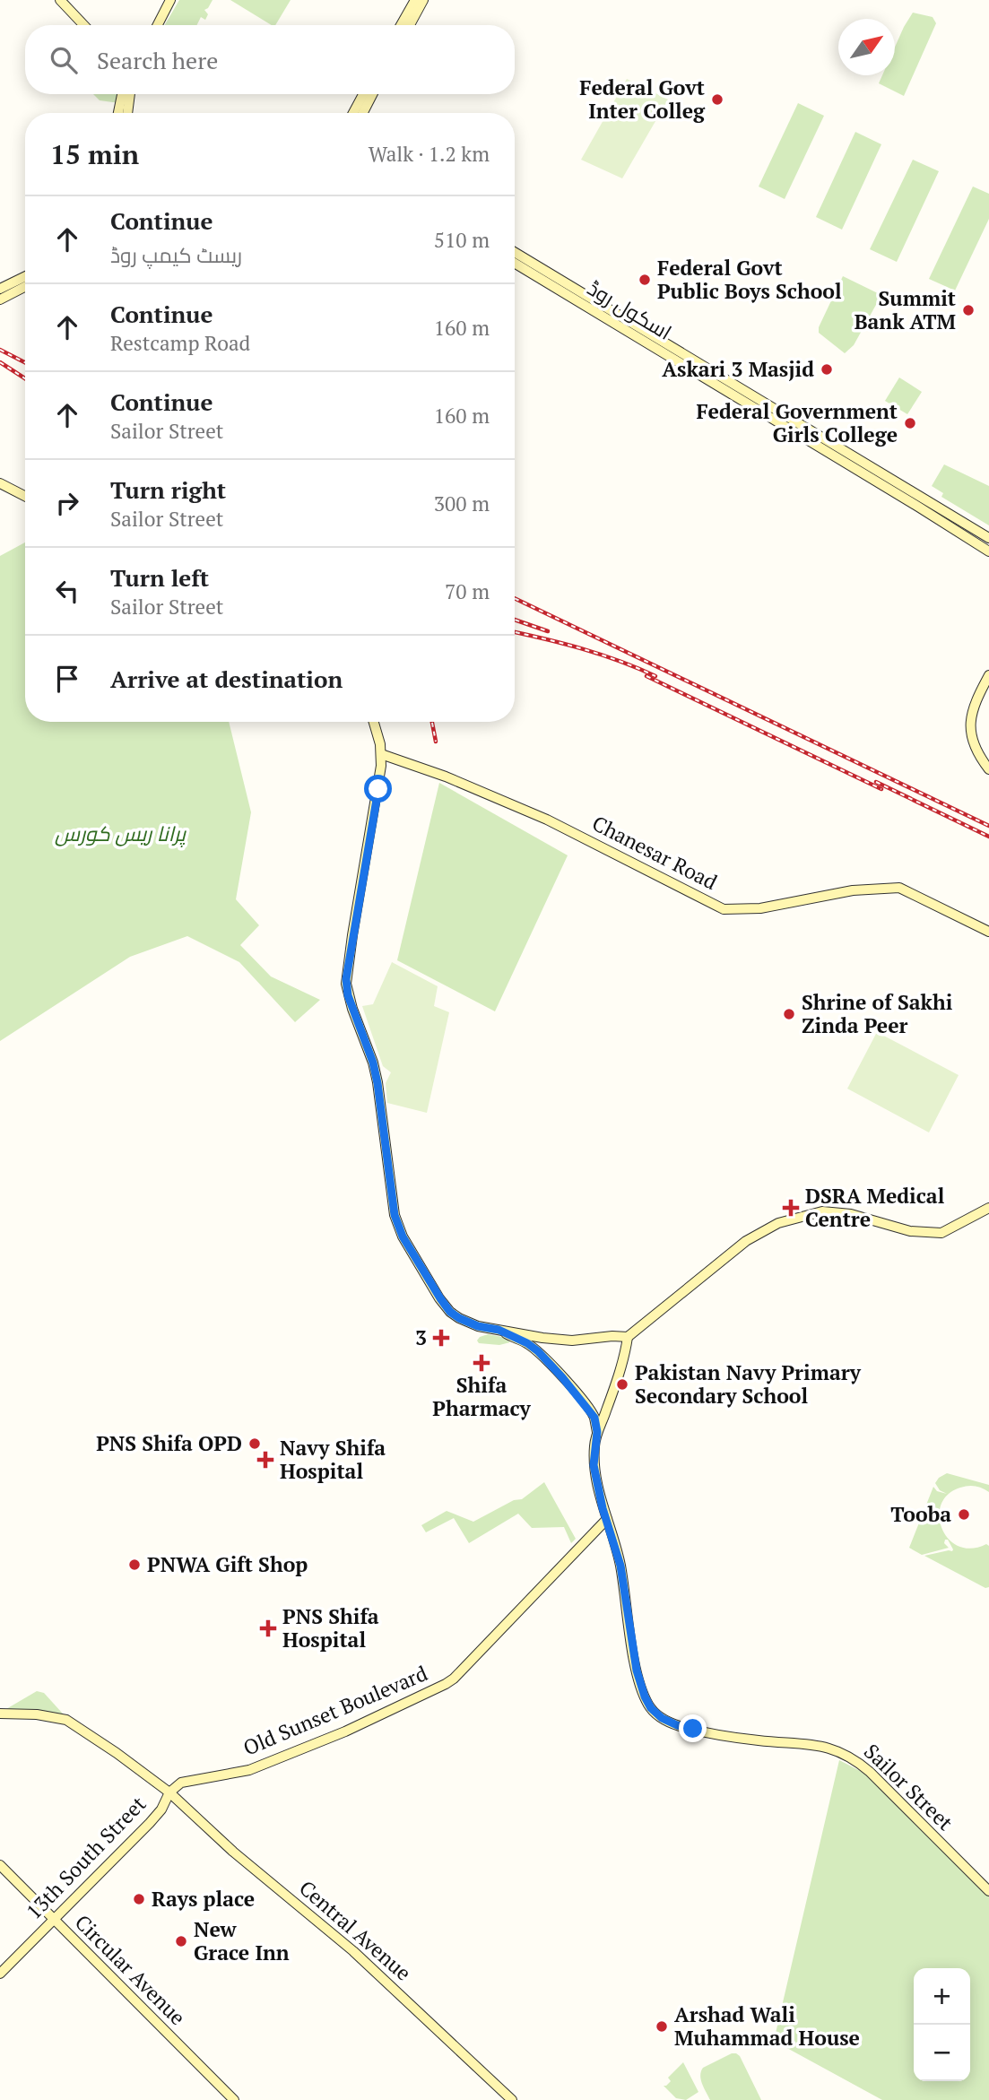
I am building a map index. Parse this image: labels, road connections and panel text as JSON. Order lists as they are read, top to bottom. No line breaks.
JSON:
{"streets":{"street":["اسکول روڈ","Chanesar Road","Old Sunset Boulevard","Sailor Street","13th South Street","Central Avenue","Circular Avenue"]},"crossings":[["Old Sunset Boulevard","Sailor Street"],["Old Sunset Boulevard","13th South Street"],["Old Sunset Boulevard","Central Avenue"],["13th South Street","Central Avenue"],["13th South Street","Circular Avenue"]],"parks":["پرانا ریس کورس"],"places":{"other":["Federal Govt Inter Colleg","Federal Govt Public Boys School","Summit Bank ATM","Askari 3 Masjid","Federal Government Girls College","Shrine of Sakhi Zinda Peer","Pakistan Navy Primary Secondary School","PNS Shifa OPD","Tooba","PNWA Gift Shop","Rays place","New Grace Inn","Arshad Wali Muhammad House"],"health":["DSRA Medical Centre","3","Shifa Pharmacy","Navy Shifa Hospital","PNS Shifa Hospital"]},"north":"top right","page":{"search":"Search here","heading":["15 min","Walk · 1.2 km"],"list":[["Continue","ریسٹ کیمپ روڈ","510 m"],["Continue","Restcamp Road","160 m"],["Continue","Sailor Street","160 m"],["Turn right","Sailor Street","300 m"],["Turn left","Sailor Street","70 m"],"Arrive at destination"],"map_buttons":["+","−"]}}
